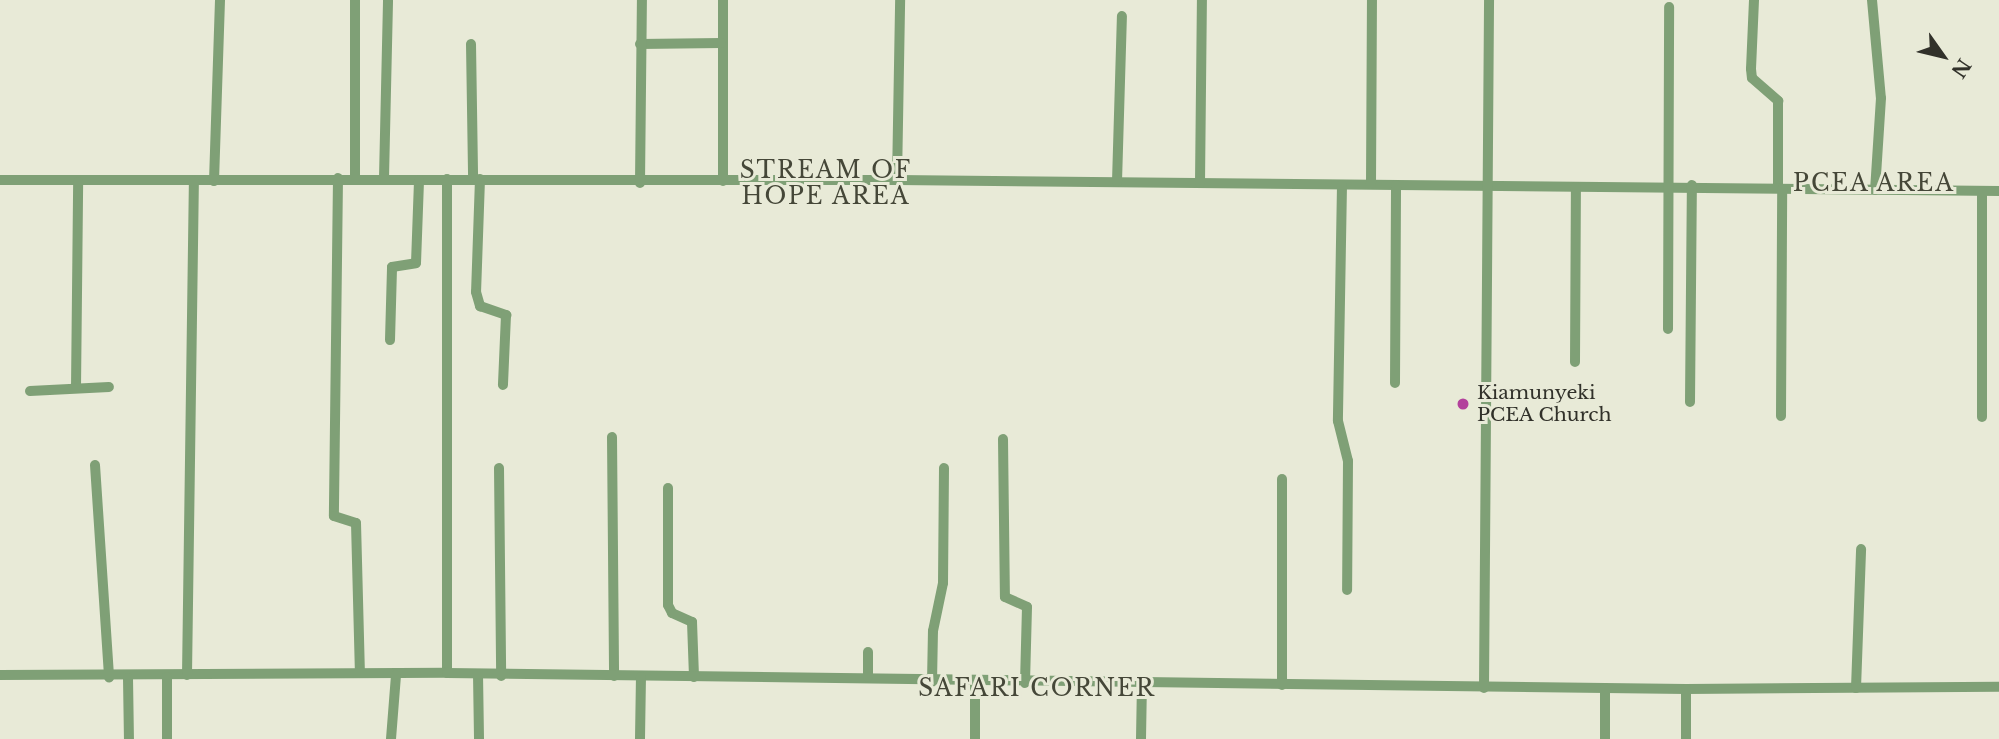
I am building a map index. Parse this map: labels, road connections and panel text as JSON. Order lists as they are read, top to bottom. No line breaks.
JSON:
{"districts":["STREAM OF HOPE AREA","PCEA AREA","SAFARI CORNER"],"places":["Kiamunyeki PCEA Church"],"north":"bottom right"}
